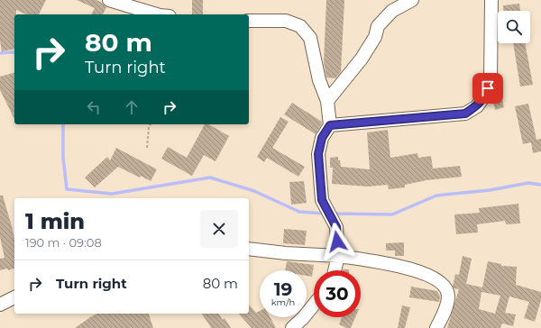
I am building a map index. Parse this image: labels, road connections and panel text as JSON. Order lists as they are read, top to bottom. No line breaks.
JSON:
{"page":{"turn":["80 m","Turn right"],"heading":["1 min","190 m · 09:08"],"list":[{"name":"Turn right","value":"80 m"}],"speed":"19 km/h","limit":"30"}}
